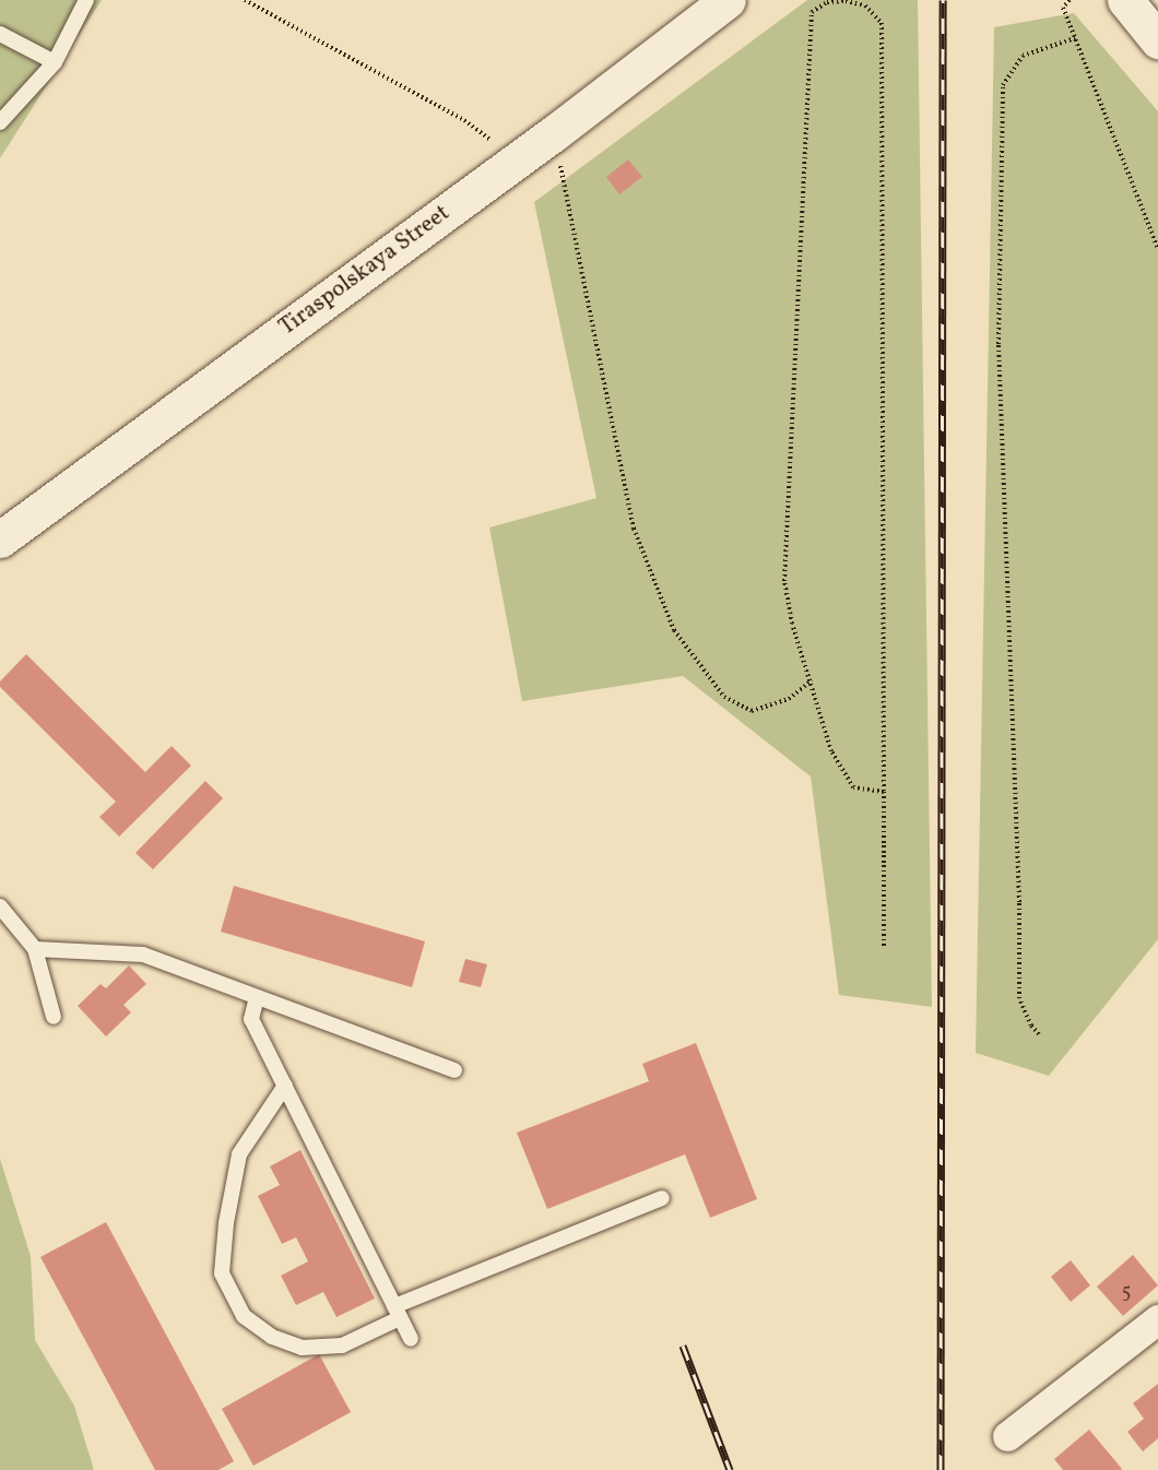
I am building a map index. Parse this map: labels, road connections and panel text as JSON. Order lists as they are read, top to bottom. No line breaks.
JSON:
{"streets":{"street":["Tiraspolskaya Street"]},"house_numbers":["5"]}
